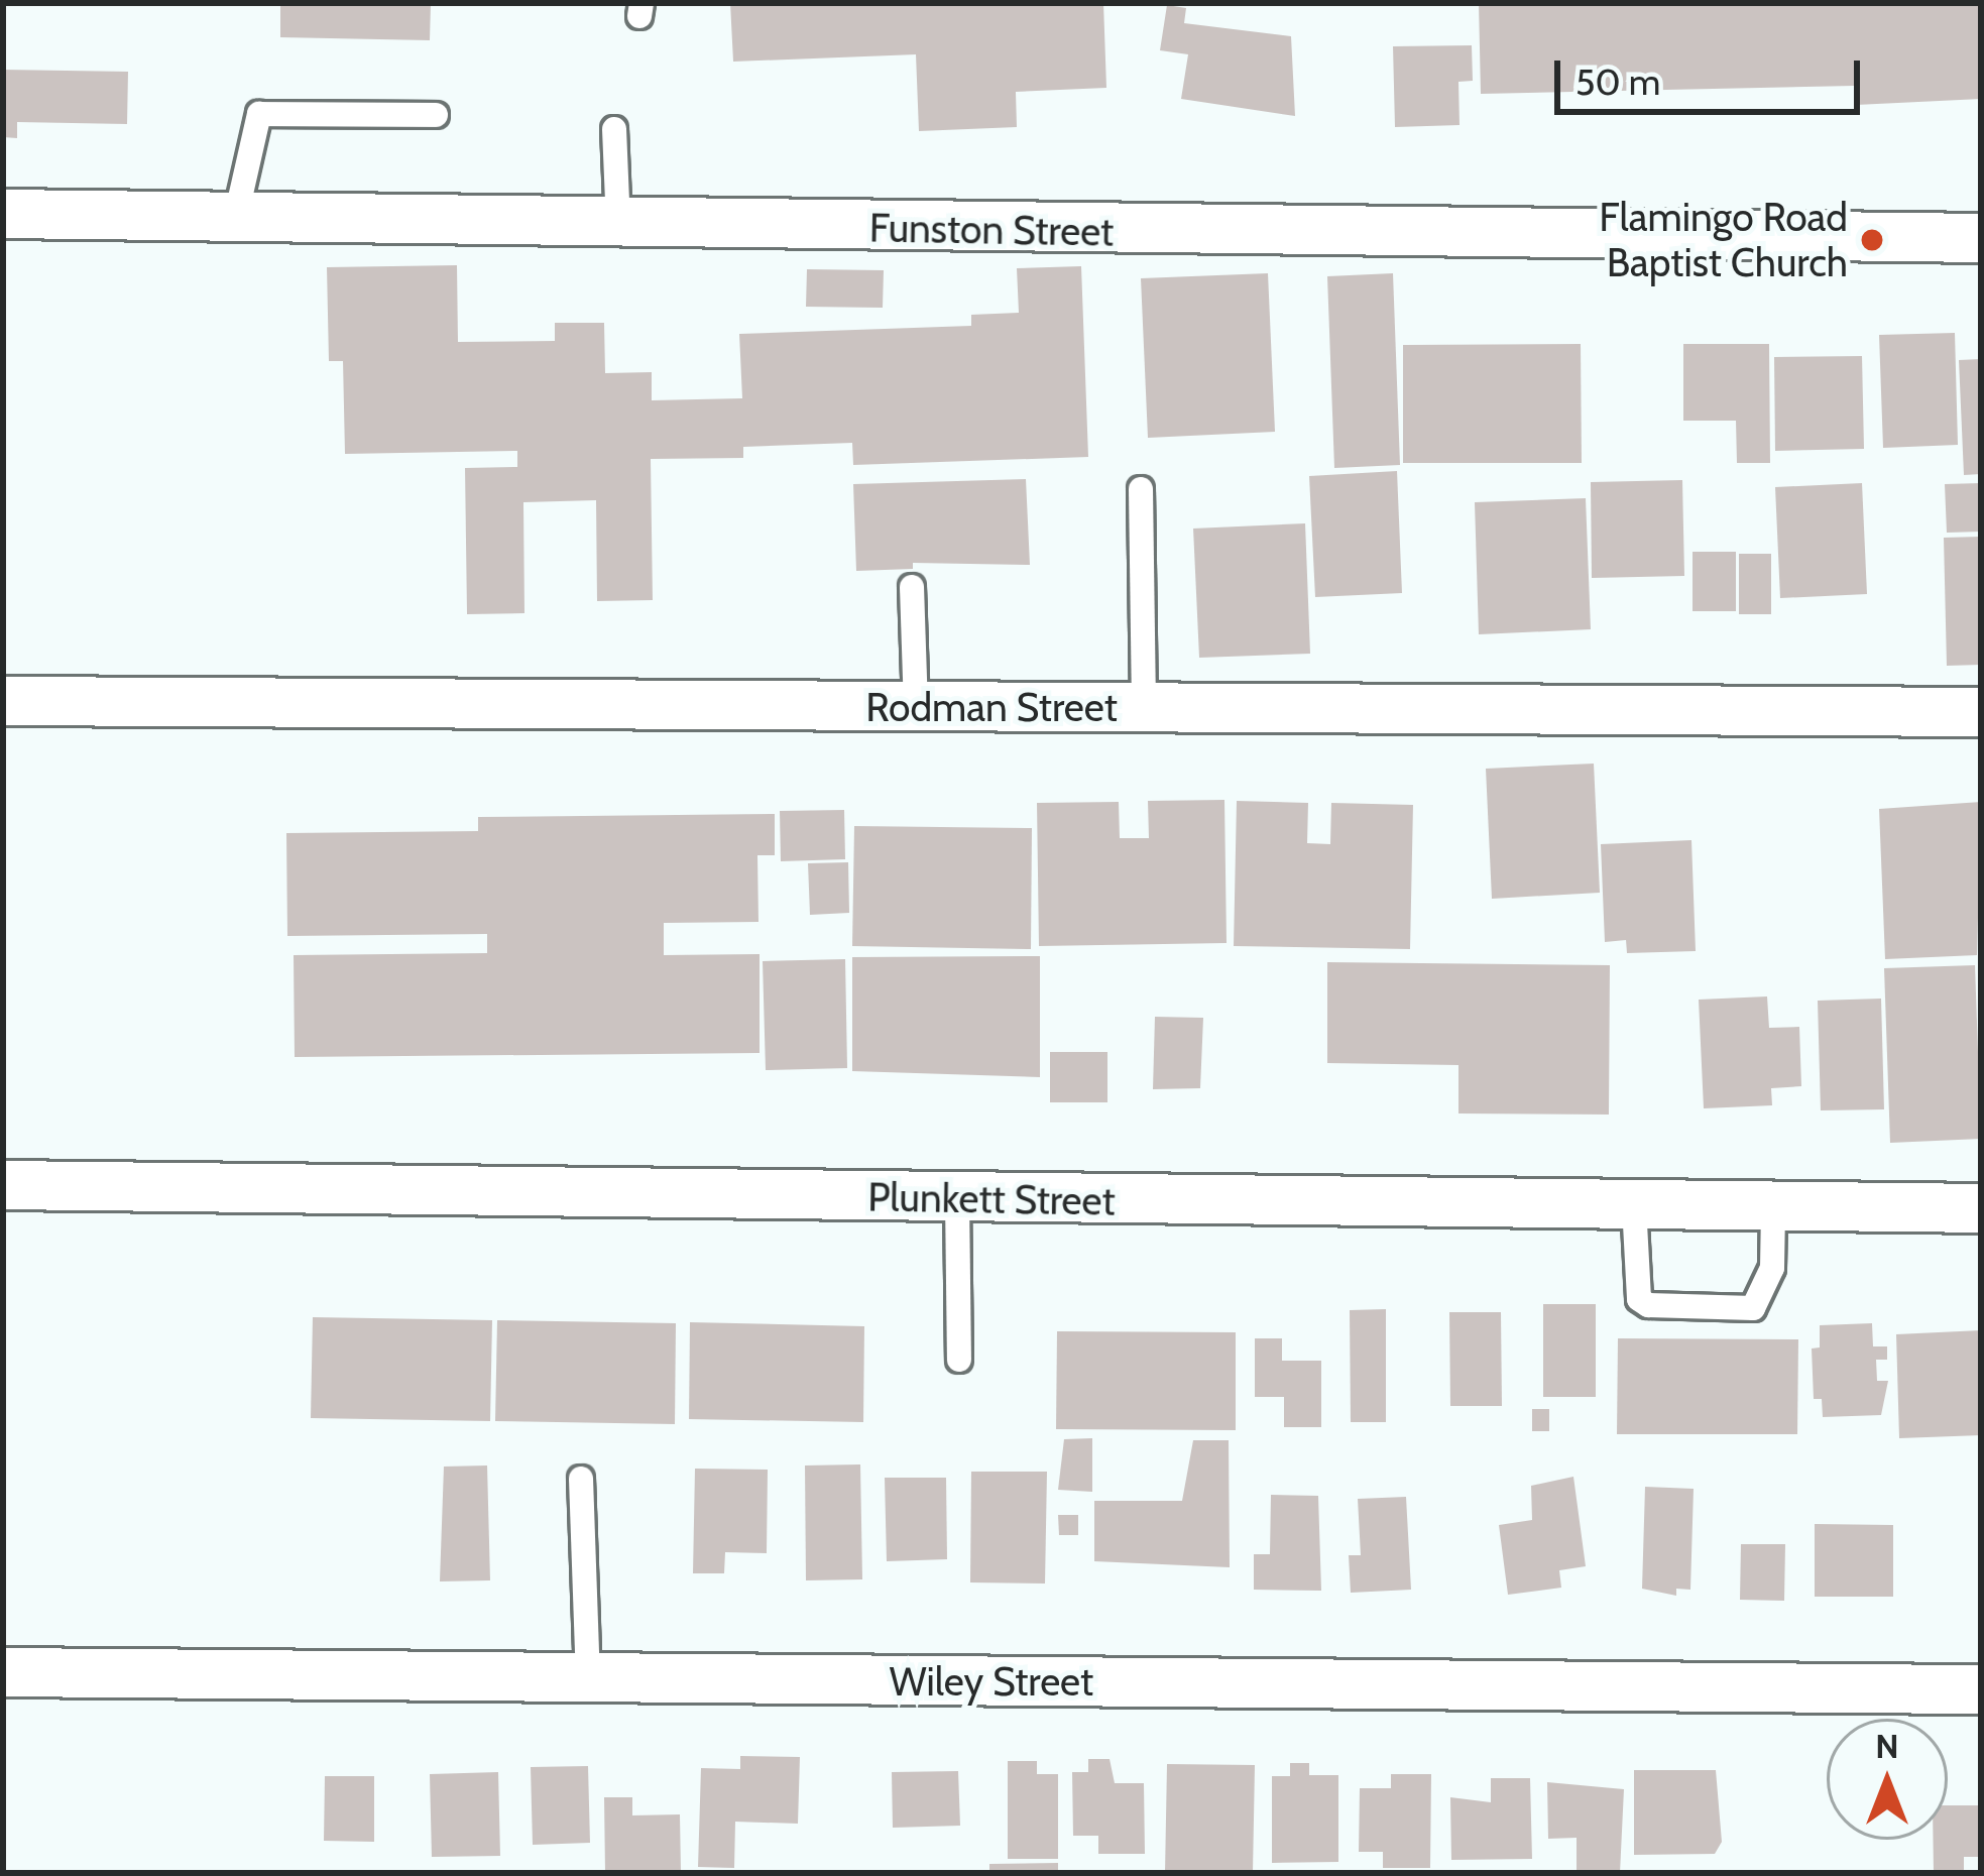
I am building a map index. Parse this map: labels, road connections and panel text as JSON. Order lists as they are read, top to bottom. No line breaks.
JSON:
{"streets":{"street":["Funston Street","Rodman Street","Plunkett Street","Wiley Street"]},"places":["Flamingo Road Baptist Church"],"scale_bar":"50 m","north":"top"}
